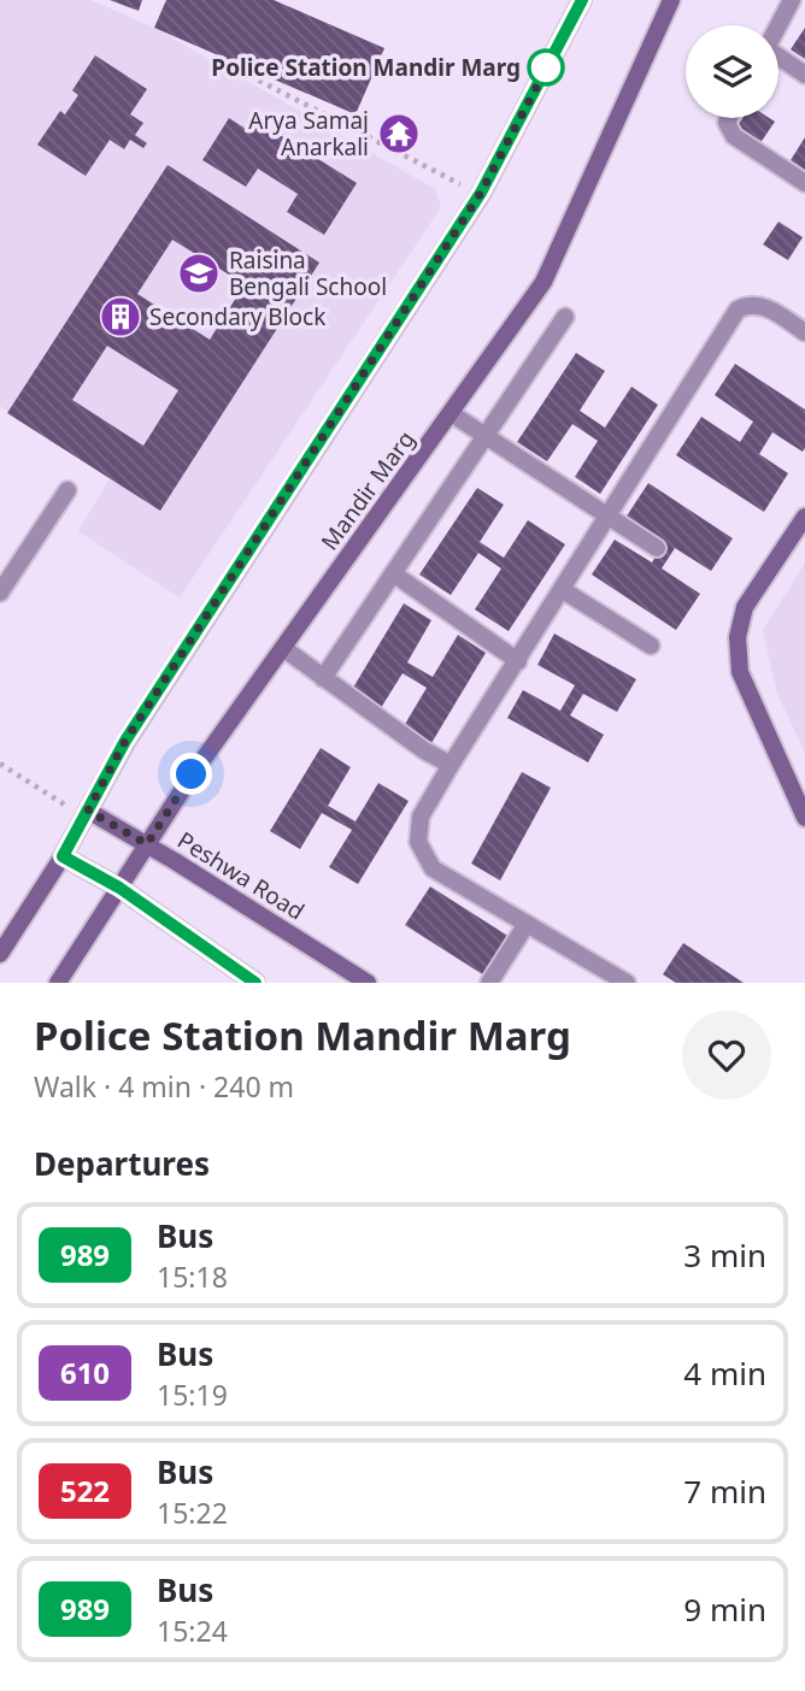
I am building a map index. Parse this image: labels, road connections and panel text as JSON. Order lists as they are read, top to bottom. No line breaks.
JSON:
{"streets":{"street":["Mandir Marg","Peshwa Road"]},"crossings":[["Mandir Marg","Peshwa Road"]],"places":{"other":["Police Station Mandir Marg"],"temple":["Arya Samaj Anarkali"],"school or university":["Raisina Bengali School"],"building":["Secondary Block"]},"lines":["bus line 989"],"page":{"heading":[["Police Station Mandir Marg","Walk · 4 min · 240 m"],"Departures"],"list":[{"mark":"989","name":"Bus","note":"15:18","value":"3 min"},{"mark":"610","name":"Bus","note":"15:19","value":"4 min"},{"mark":"522","name":"Bus","note":"15:22","value":"7 min"},{"mark":"989","name":"Bus","note":"15:24","value":"9 min"}]}}
